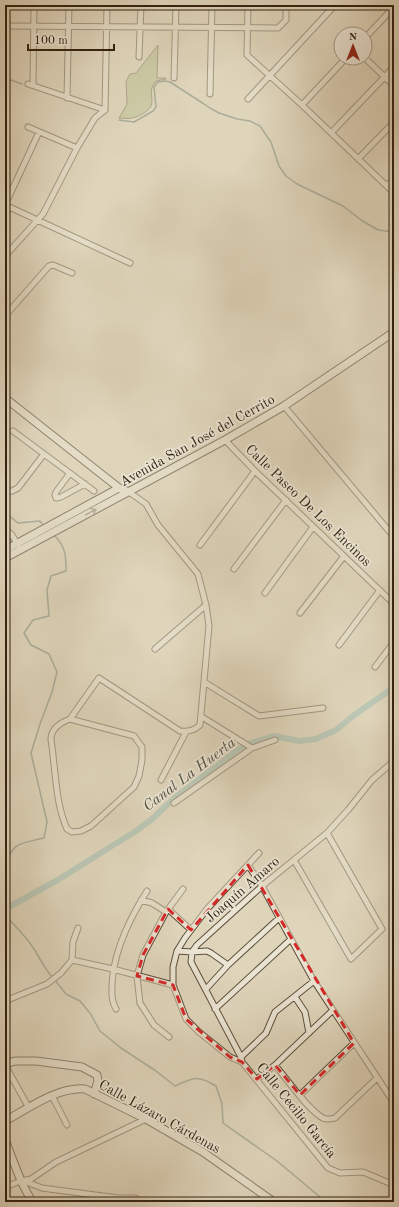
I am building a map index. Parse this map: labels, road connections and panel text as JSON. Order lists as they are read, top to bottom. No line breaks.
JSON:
{"streets":{"street":["Avenida San José del Cerrito","Calle Paseo De Los Encinos","Joaquín Amaro","Calle Cecilio García","Calle Lázaro Cárdenas"]},"crossings":[["Avenida San José del Cerrito","Calle Paseo De Los Encinos"]],"water":["Canal La Huerta"],"scale_bar":"100 m","north":"top"}
